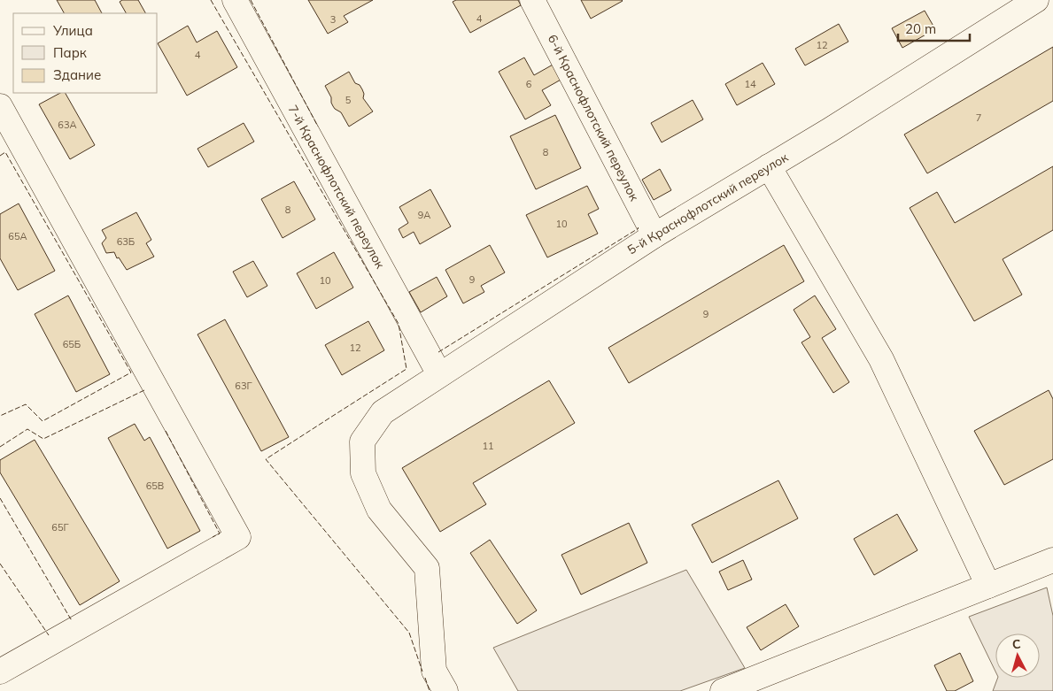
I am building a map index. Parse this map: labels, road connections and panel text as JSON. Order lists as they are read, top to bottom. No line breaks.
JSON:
{"streets":{"street":["6-й Краснофлотский переулок","7-й Краснофлотский переулок","5-й Краснофлотский переулок"]},"crossings":[["6-й Краснофлотский переулок","5-й Краснофлотский переулок"],["7-й Краснофлотский переулок","5-й Краснофлотский переулок"]],"house_numbers":["4","3","12","4","6","14","5","7","63А","8","8","9А","10","65А","63Б","9","10","9","65Б","12","63Г","11","65В","65Г"],"legend":["Улица","Парк","Здание"],"scale_bar":"20 m","north":"top"}
